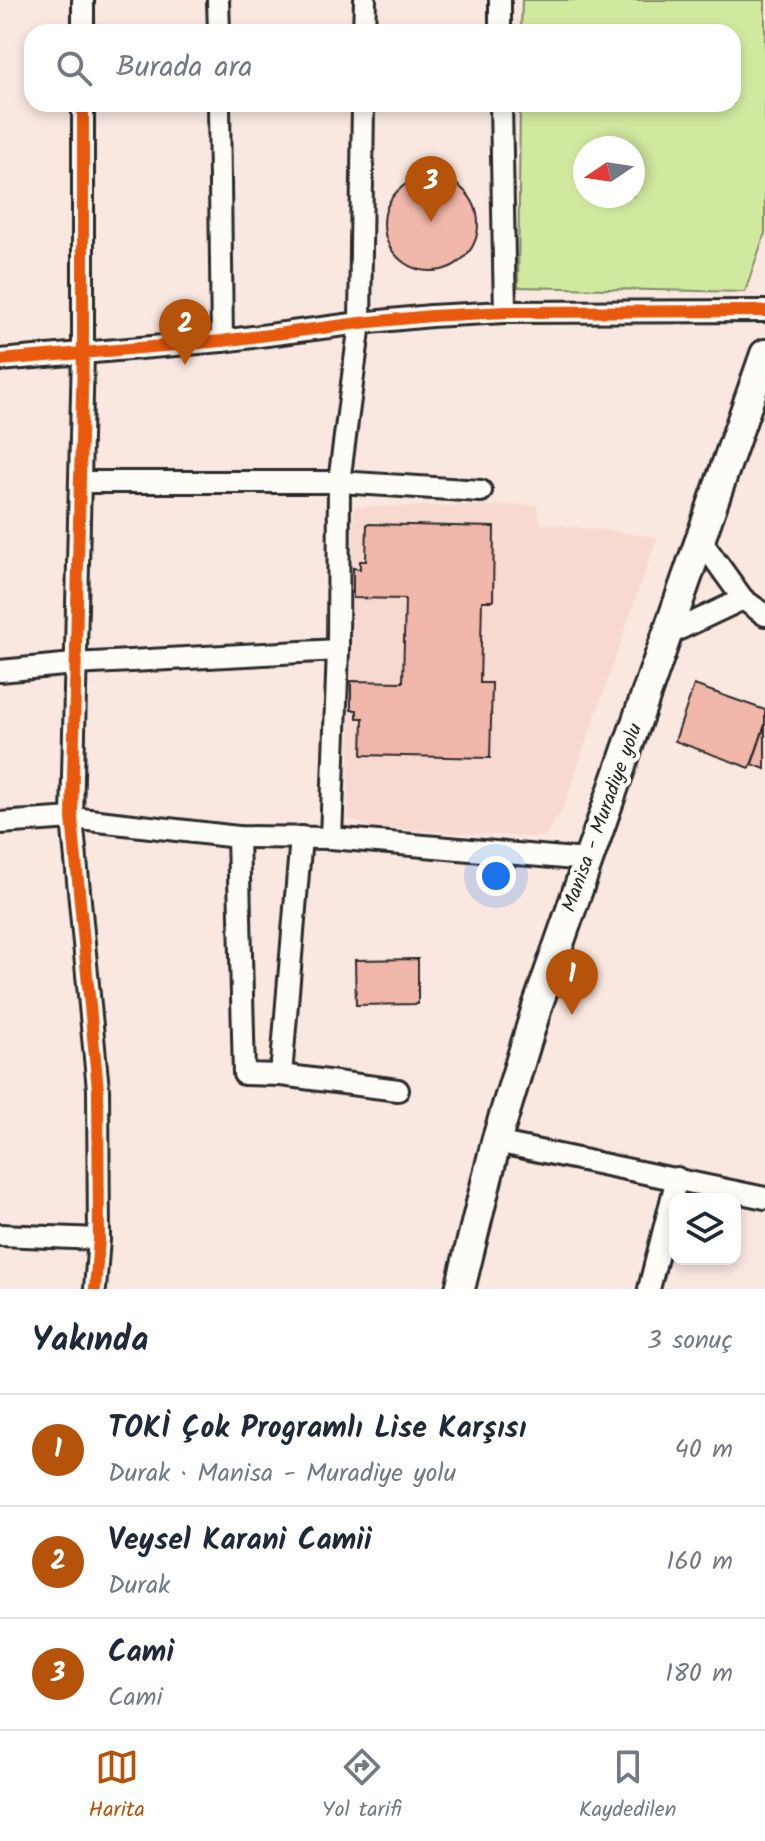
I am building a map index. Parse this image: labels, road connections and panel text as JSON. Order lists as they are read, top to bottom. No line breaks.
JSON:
{"streets":{"main road":["Manisa - Muradiye yolu"]},"north":"left","page":{"search":"Burada ara","pins":["3","2","1"],"heading":["Yakında","3 sonuç"],"list":[{"mark":"1","name":"TOKİ Çok Programlı Lise Karşısı","note":"Durak · Manisa - Muradiye yolu","value":"40 m"},{"mark":"2","name":"Veysel Karani Camii","note":"Durak","value":"160 m"},{"mark":"3","name":"Cami","note":"Cami","value":"180 m"}],"nav":["Harita","Yol tarifi","Kaydedilen"]}}
